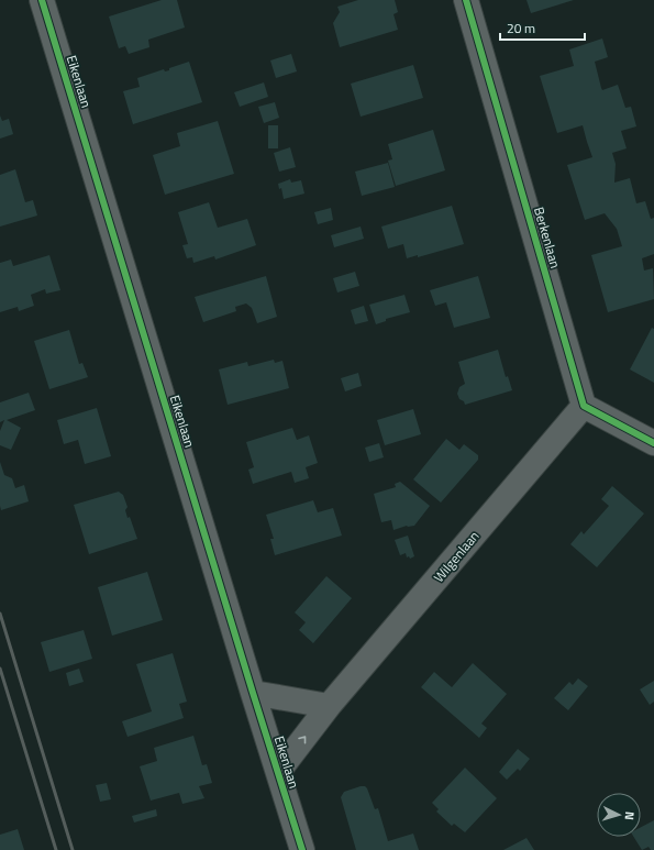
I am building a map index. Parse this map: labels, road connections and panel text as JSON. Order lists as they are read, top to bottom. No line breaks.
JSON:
{"streets":{"street":["Eikenlaan","Berkenlaan","Wilgenlaan"]},"crossings":[["Eikenlaan","Wilgenlaan"],["Berkenlaan","Wilgenlaan"]],"scale_bar":"20 m","north":"right"}
